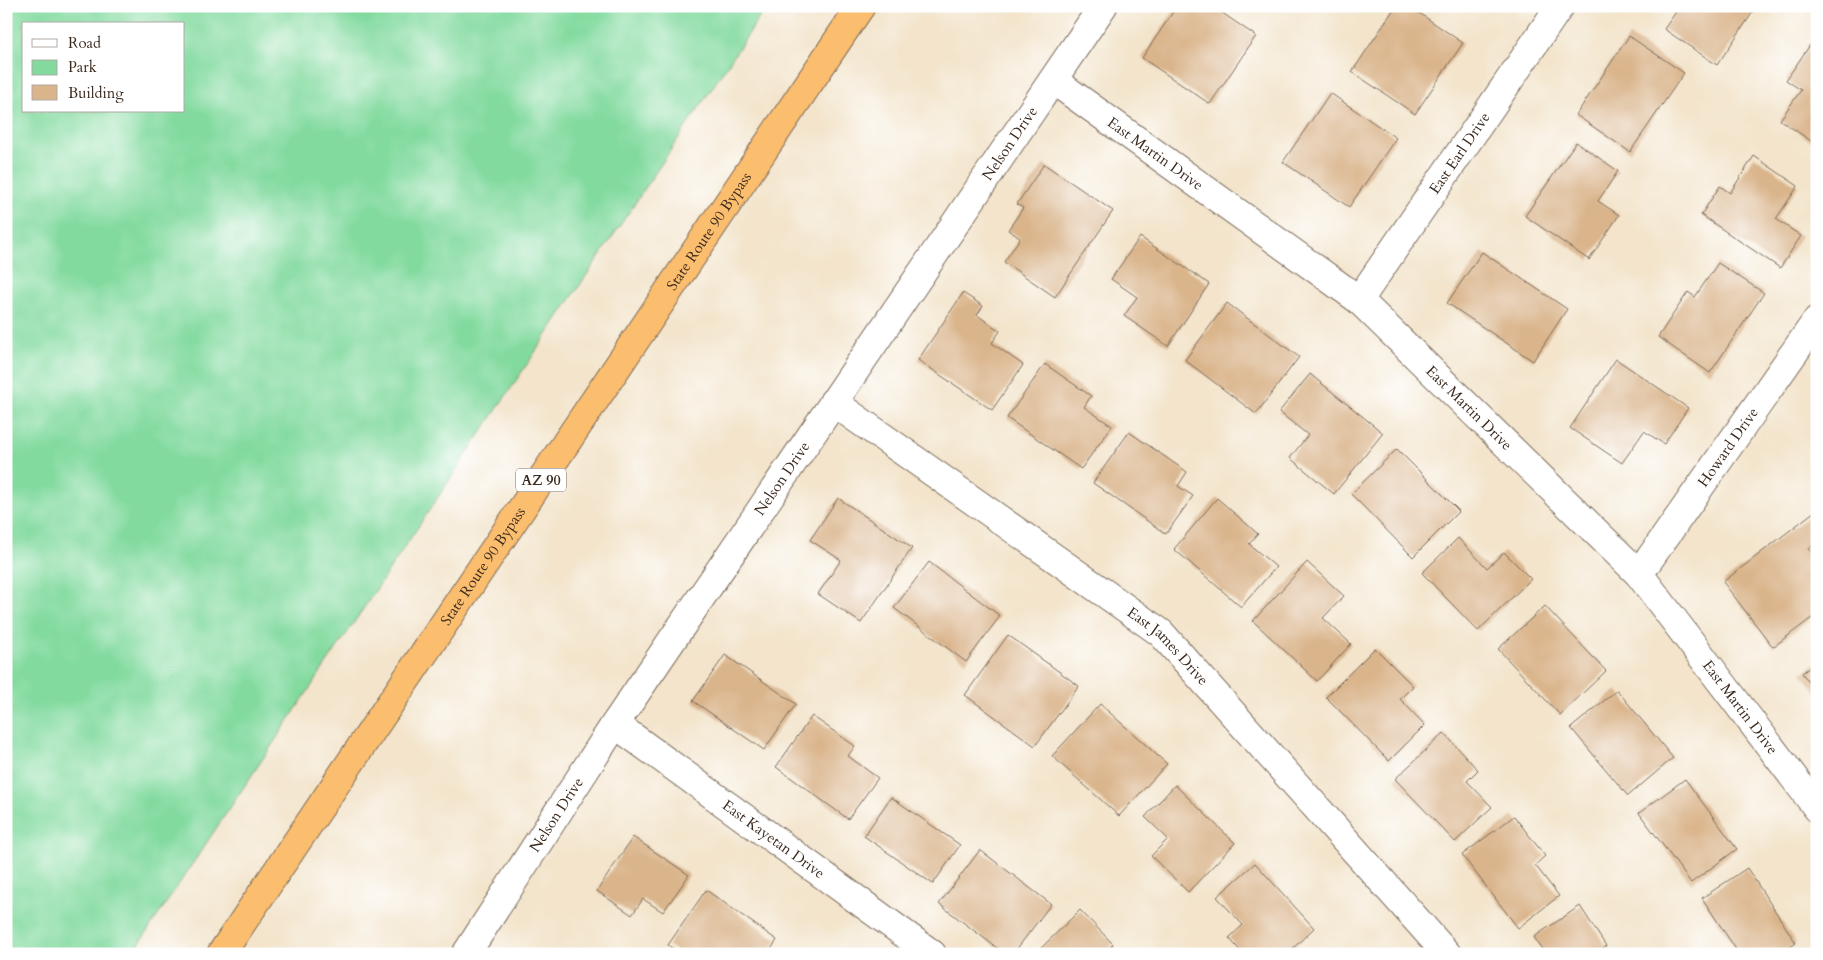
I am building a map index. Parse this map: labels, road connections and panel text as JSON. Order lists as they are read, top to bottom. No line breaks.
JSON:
{"streets":{"highway":["State Route 90 Bypass","AZ 90"],"street":["Nelson Drive","East Martin Drive","East Earl Drive","Howard Drive","East James Drive","East Kayetan Drive"]},"crossings":[["Nelson Drive","East Martin Drive"],["Nelson Drive","East James Drive"],["Nelson Drive","East Kayetan Drive"],["East Martin Drive","East Earl Drive"],["East Martin Drive","Howard Drive"]],"legend":["Road","Park","Building"]}
